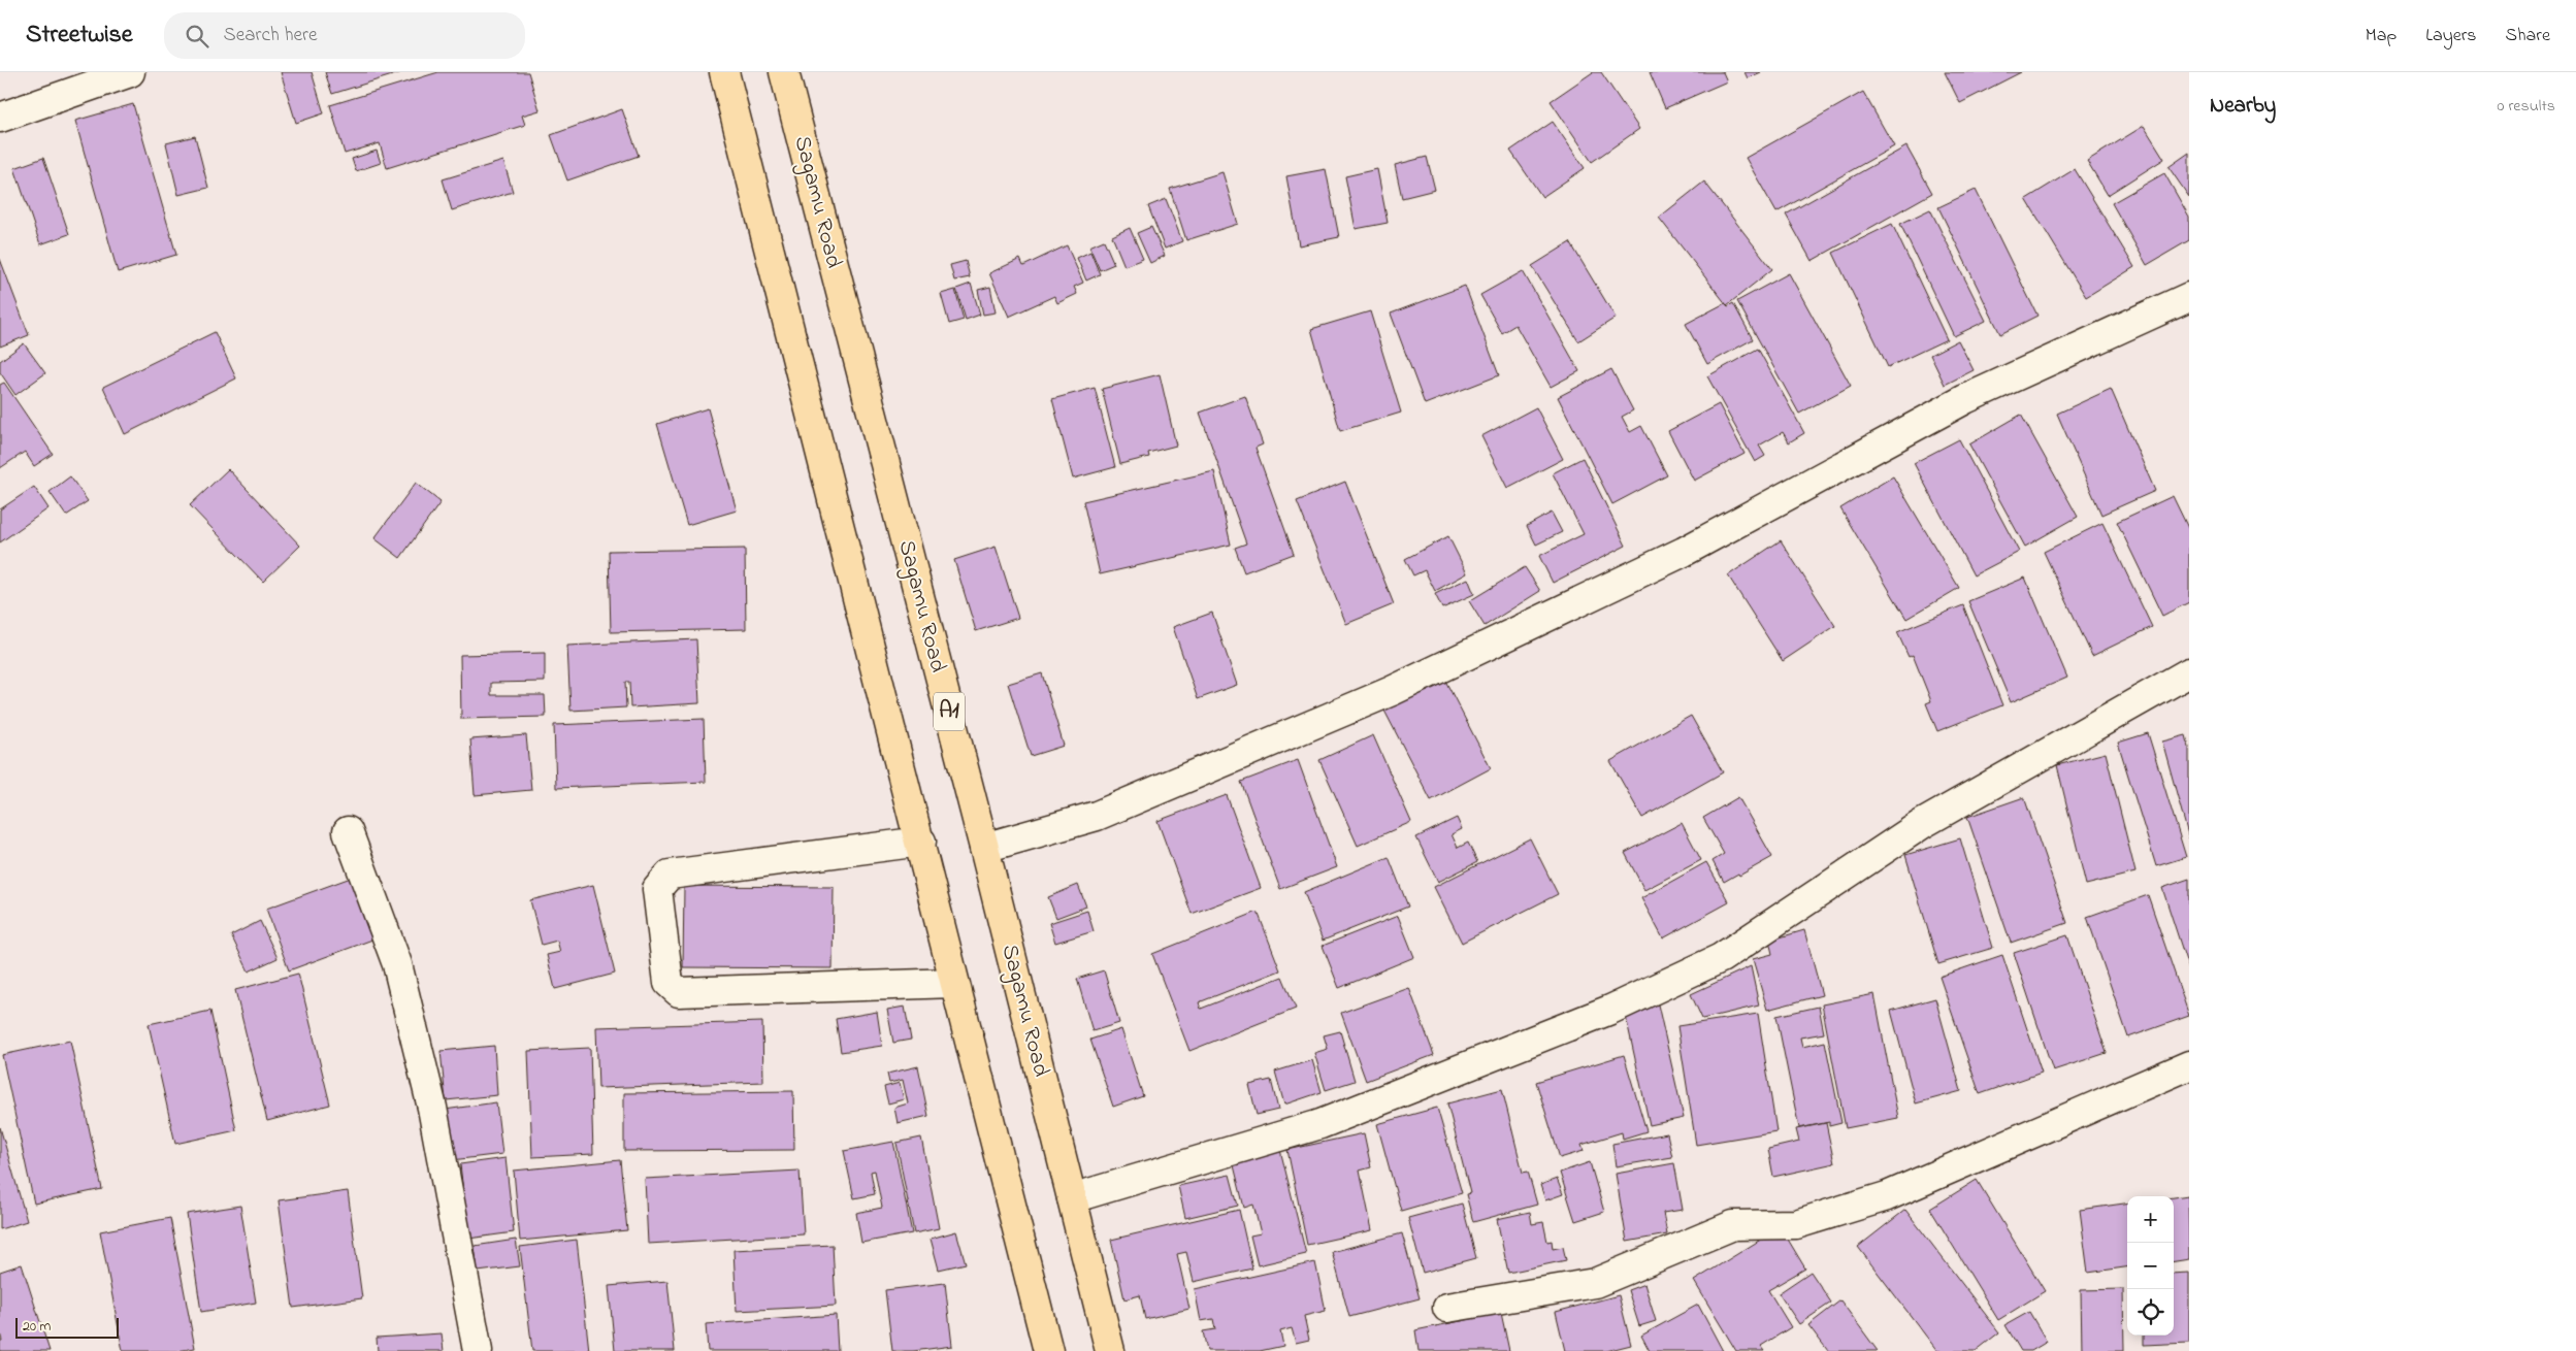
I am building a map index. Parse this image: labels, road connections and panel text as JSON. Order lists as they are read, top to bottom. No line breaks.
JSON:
{"streets":{"highway":["Sagamu Road","A1"]},"scale_bar":"20 m","page":{"header":"Streetwise","search":"Search here","nav":["Map","Layers","Share"],"heading":["Nearby","0 results"],"map_buttons":["+","−"],"scale":"20 m"}}
